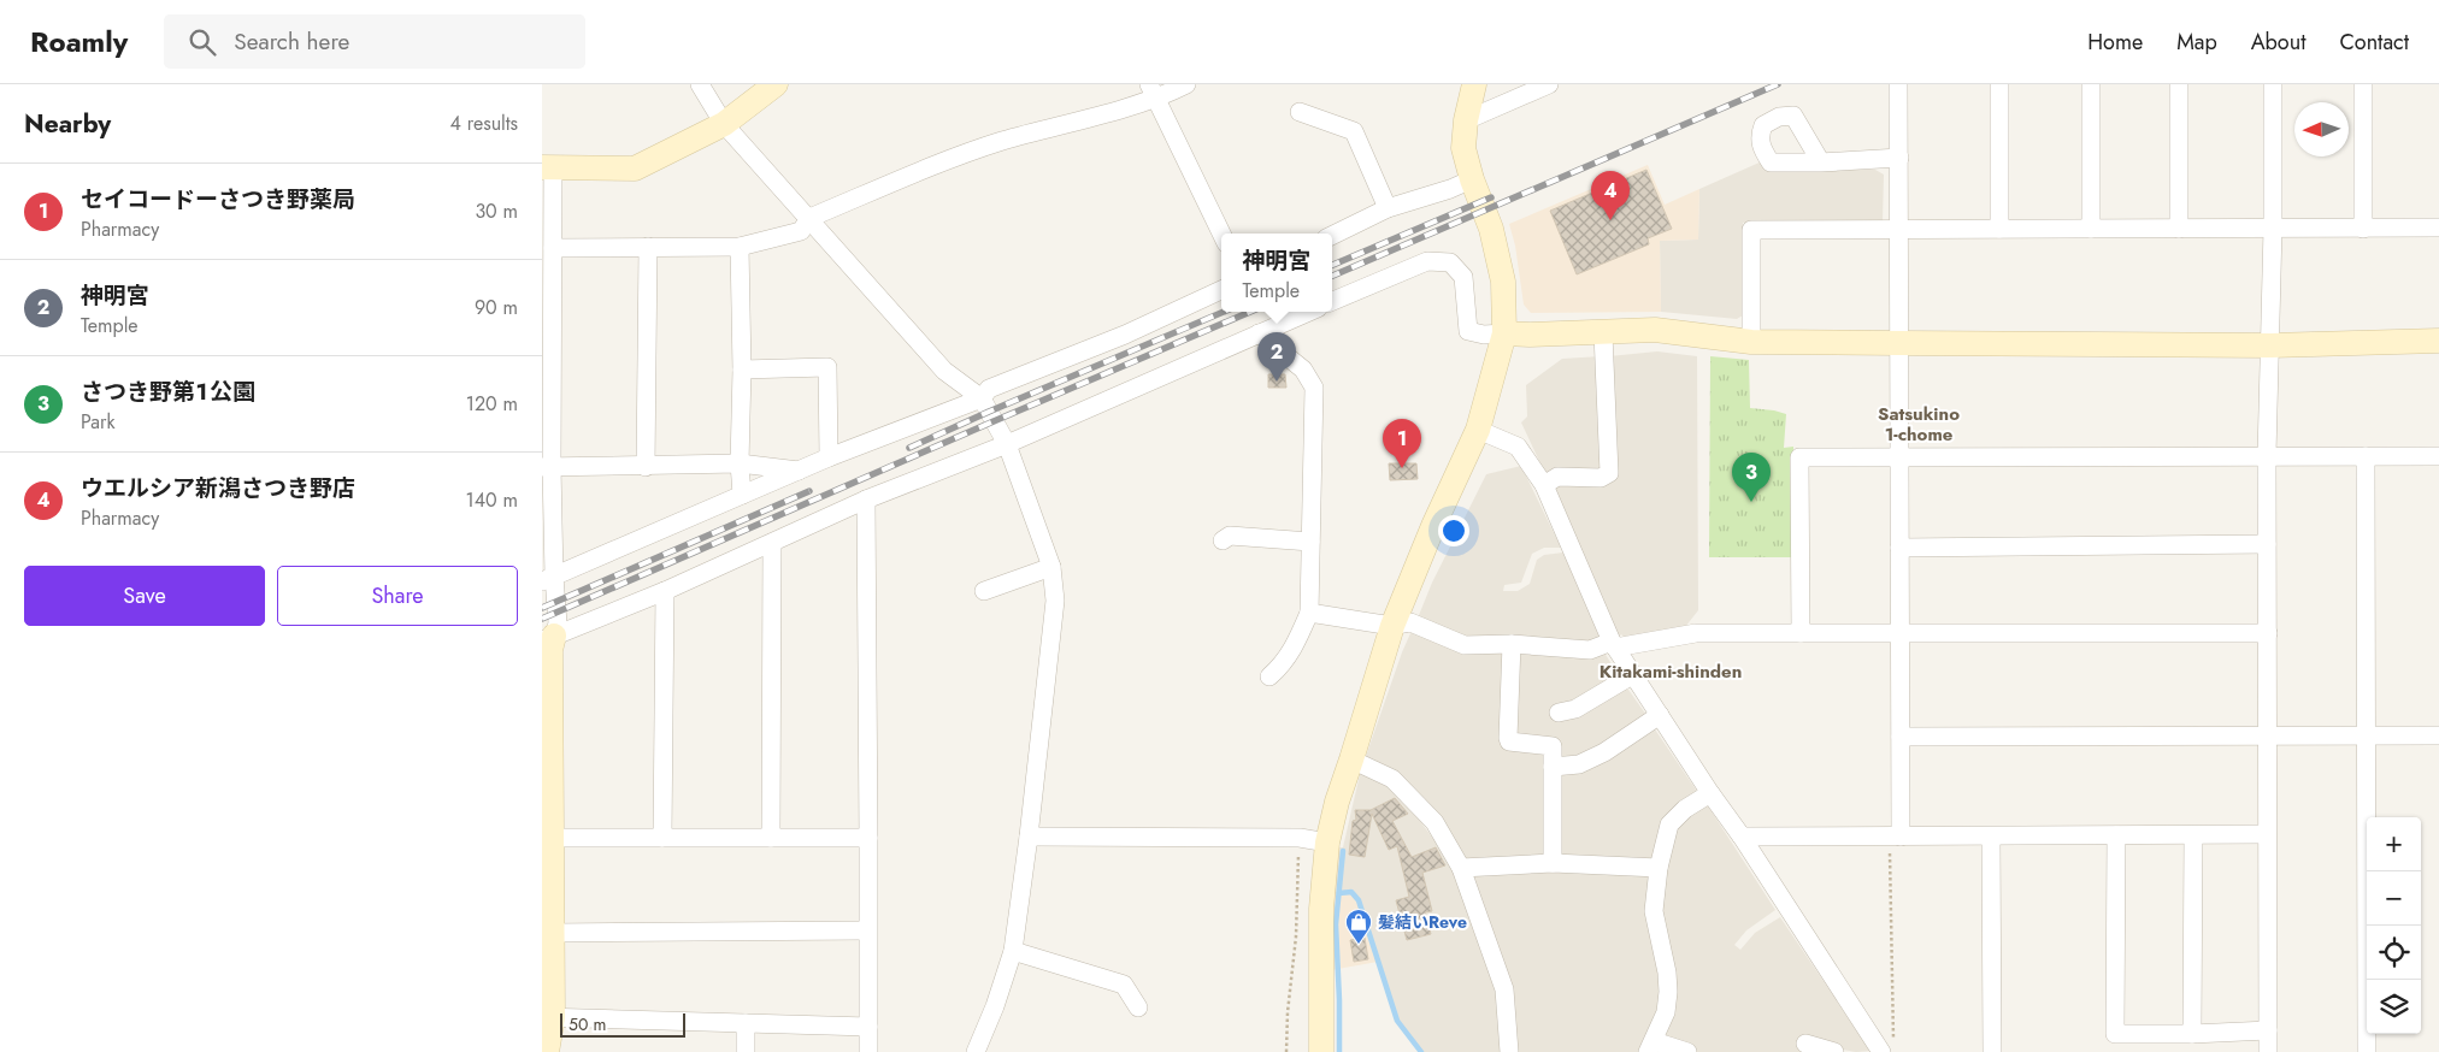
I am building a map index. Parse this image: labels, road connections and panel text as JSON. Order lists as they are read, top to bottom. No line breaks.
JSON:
{"districts":["Satsukino 1-chome","Kitakami-shinden"],"places":{"shop":["髪結いReve"]},"scale_bar":"50 m","north":"left","page":{"header":"Roamly","search":"Search here","nav":["Home","Map","About","Contact"],"heading":["Nearby","4 results"],"list":[{"mark":"1","name":"セイコードーさつき野薬局","note":"Pharmacy","value":"30 m"},{"mark":"2","name":"神明宮","note":"Temple","value":"90 m"},{"mark":"3","name":"さつき野第１公園","note":"Park","value":"120 m"},{"mark":"4","name":"ウエルシア新潟さつき野店","note":"Pharmacy","value":"140 m"}],"pins":["4","2","1","3"],"popup":["神明宮","Temple"],"buttons":["Save","Share"],"map_buttons":["+","−"],"scale":"50 m"}}
